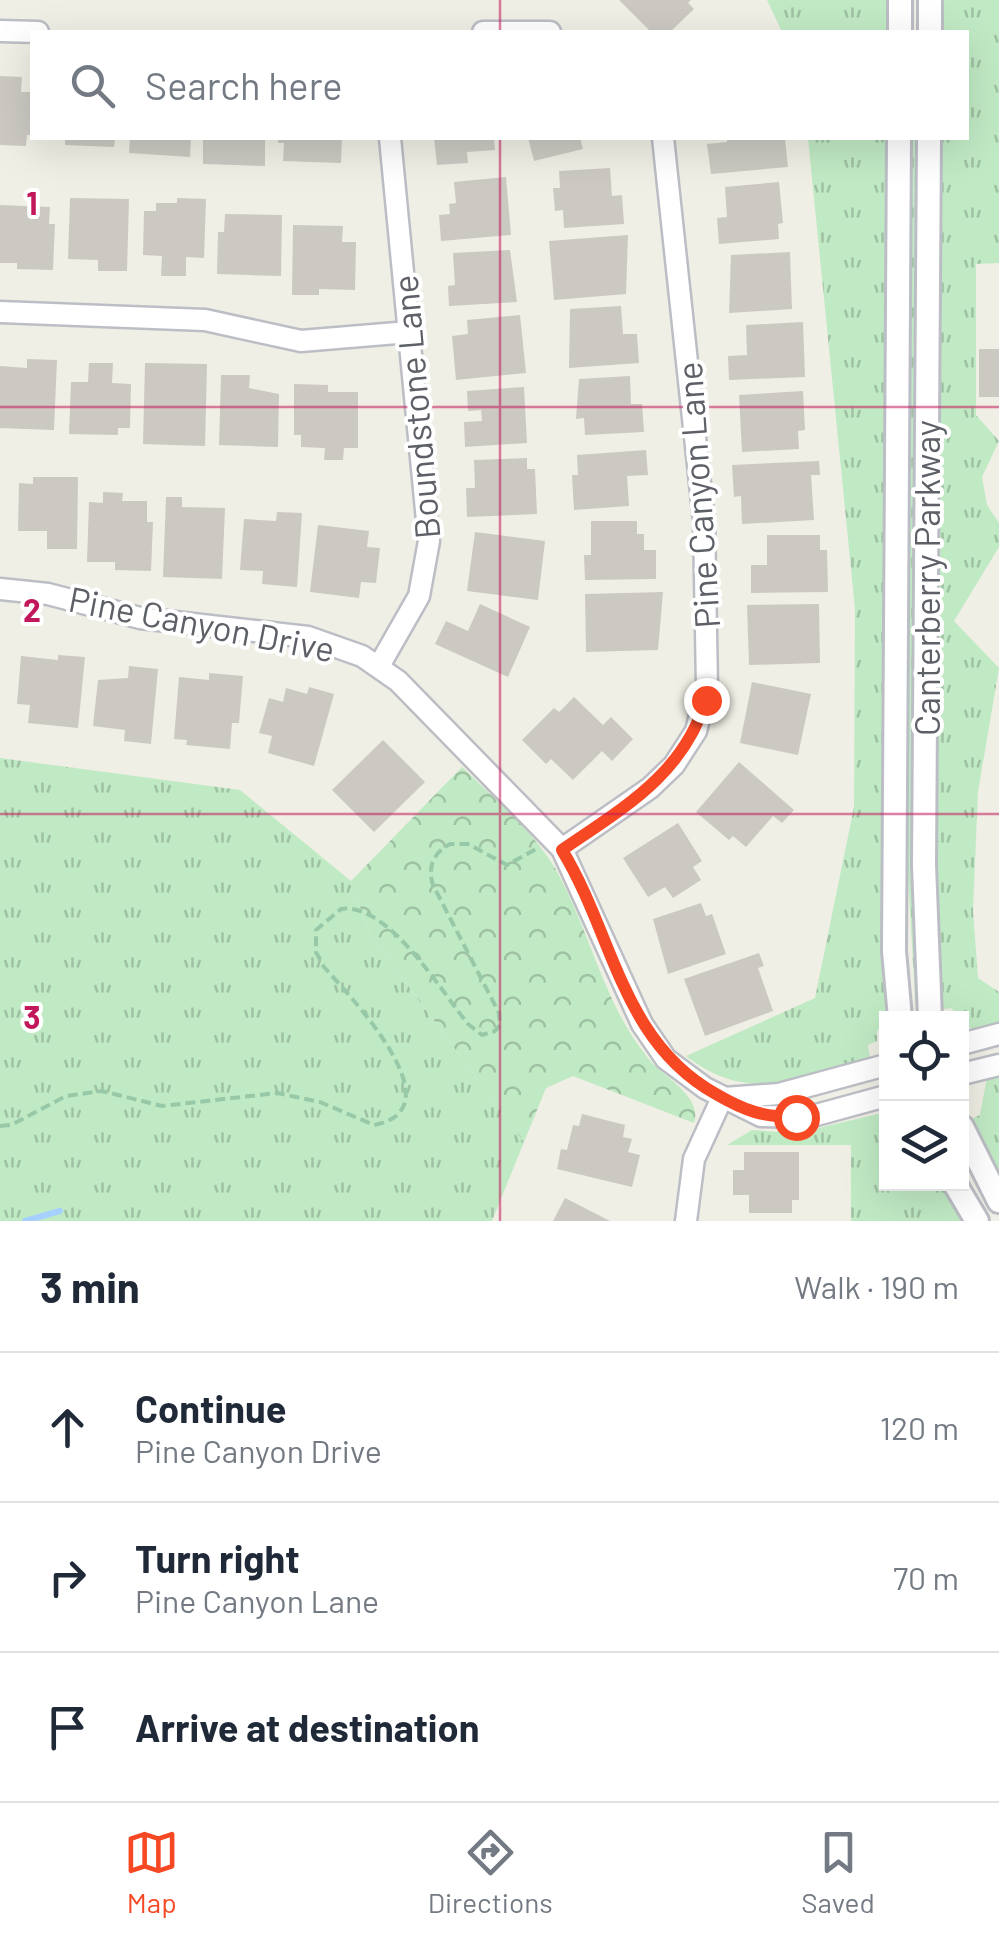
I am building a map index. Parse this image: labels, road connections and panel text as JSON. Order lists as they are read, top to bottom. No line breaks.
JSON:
{"streets":{"street":["Boundstone Lane","Pine Canyon Lane","Canterberry Parkway","Pine Canyon Drive"]},"crossings":[["Boundstone Lane","Pine Canyon Drive"],["Pine Canyon Lane","Pine Canyon Drive"]],"page":{"search":"Search here","heading":["3 min","Walk · 190 m"],"list":[["Continue","Pine Canyon Drive","120 m"],["Turn right","Pine Canyon Lane","70 m"],"Arrive at destination"],"nav":["Map","Directions","Saved"]},"grid":{"rows":["1","2","3"]}}
